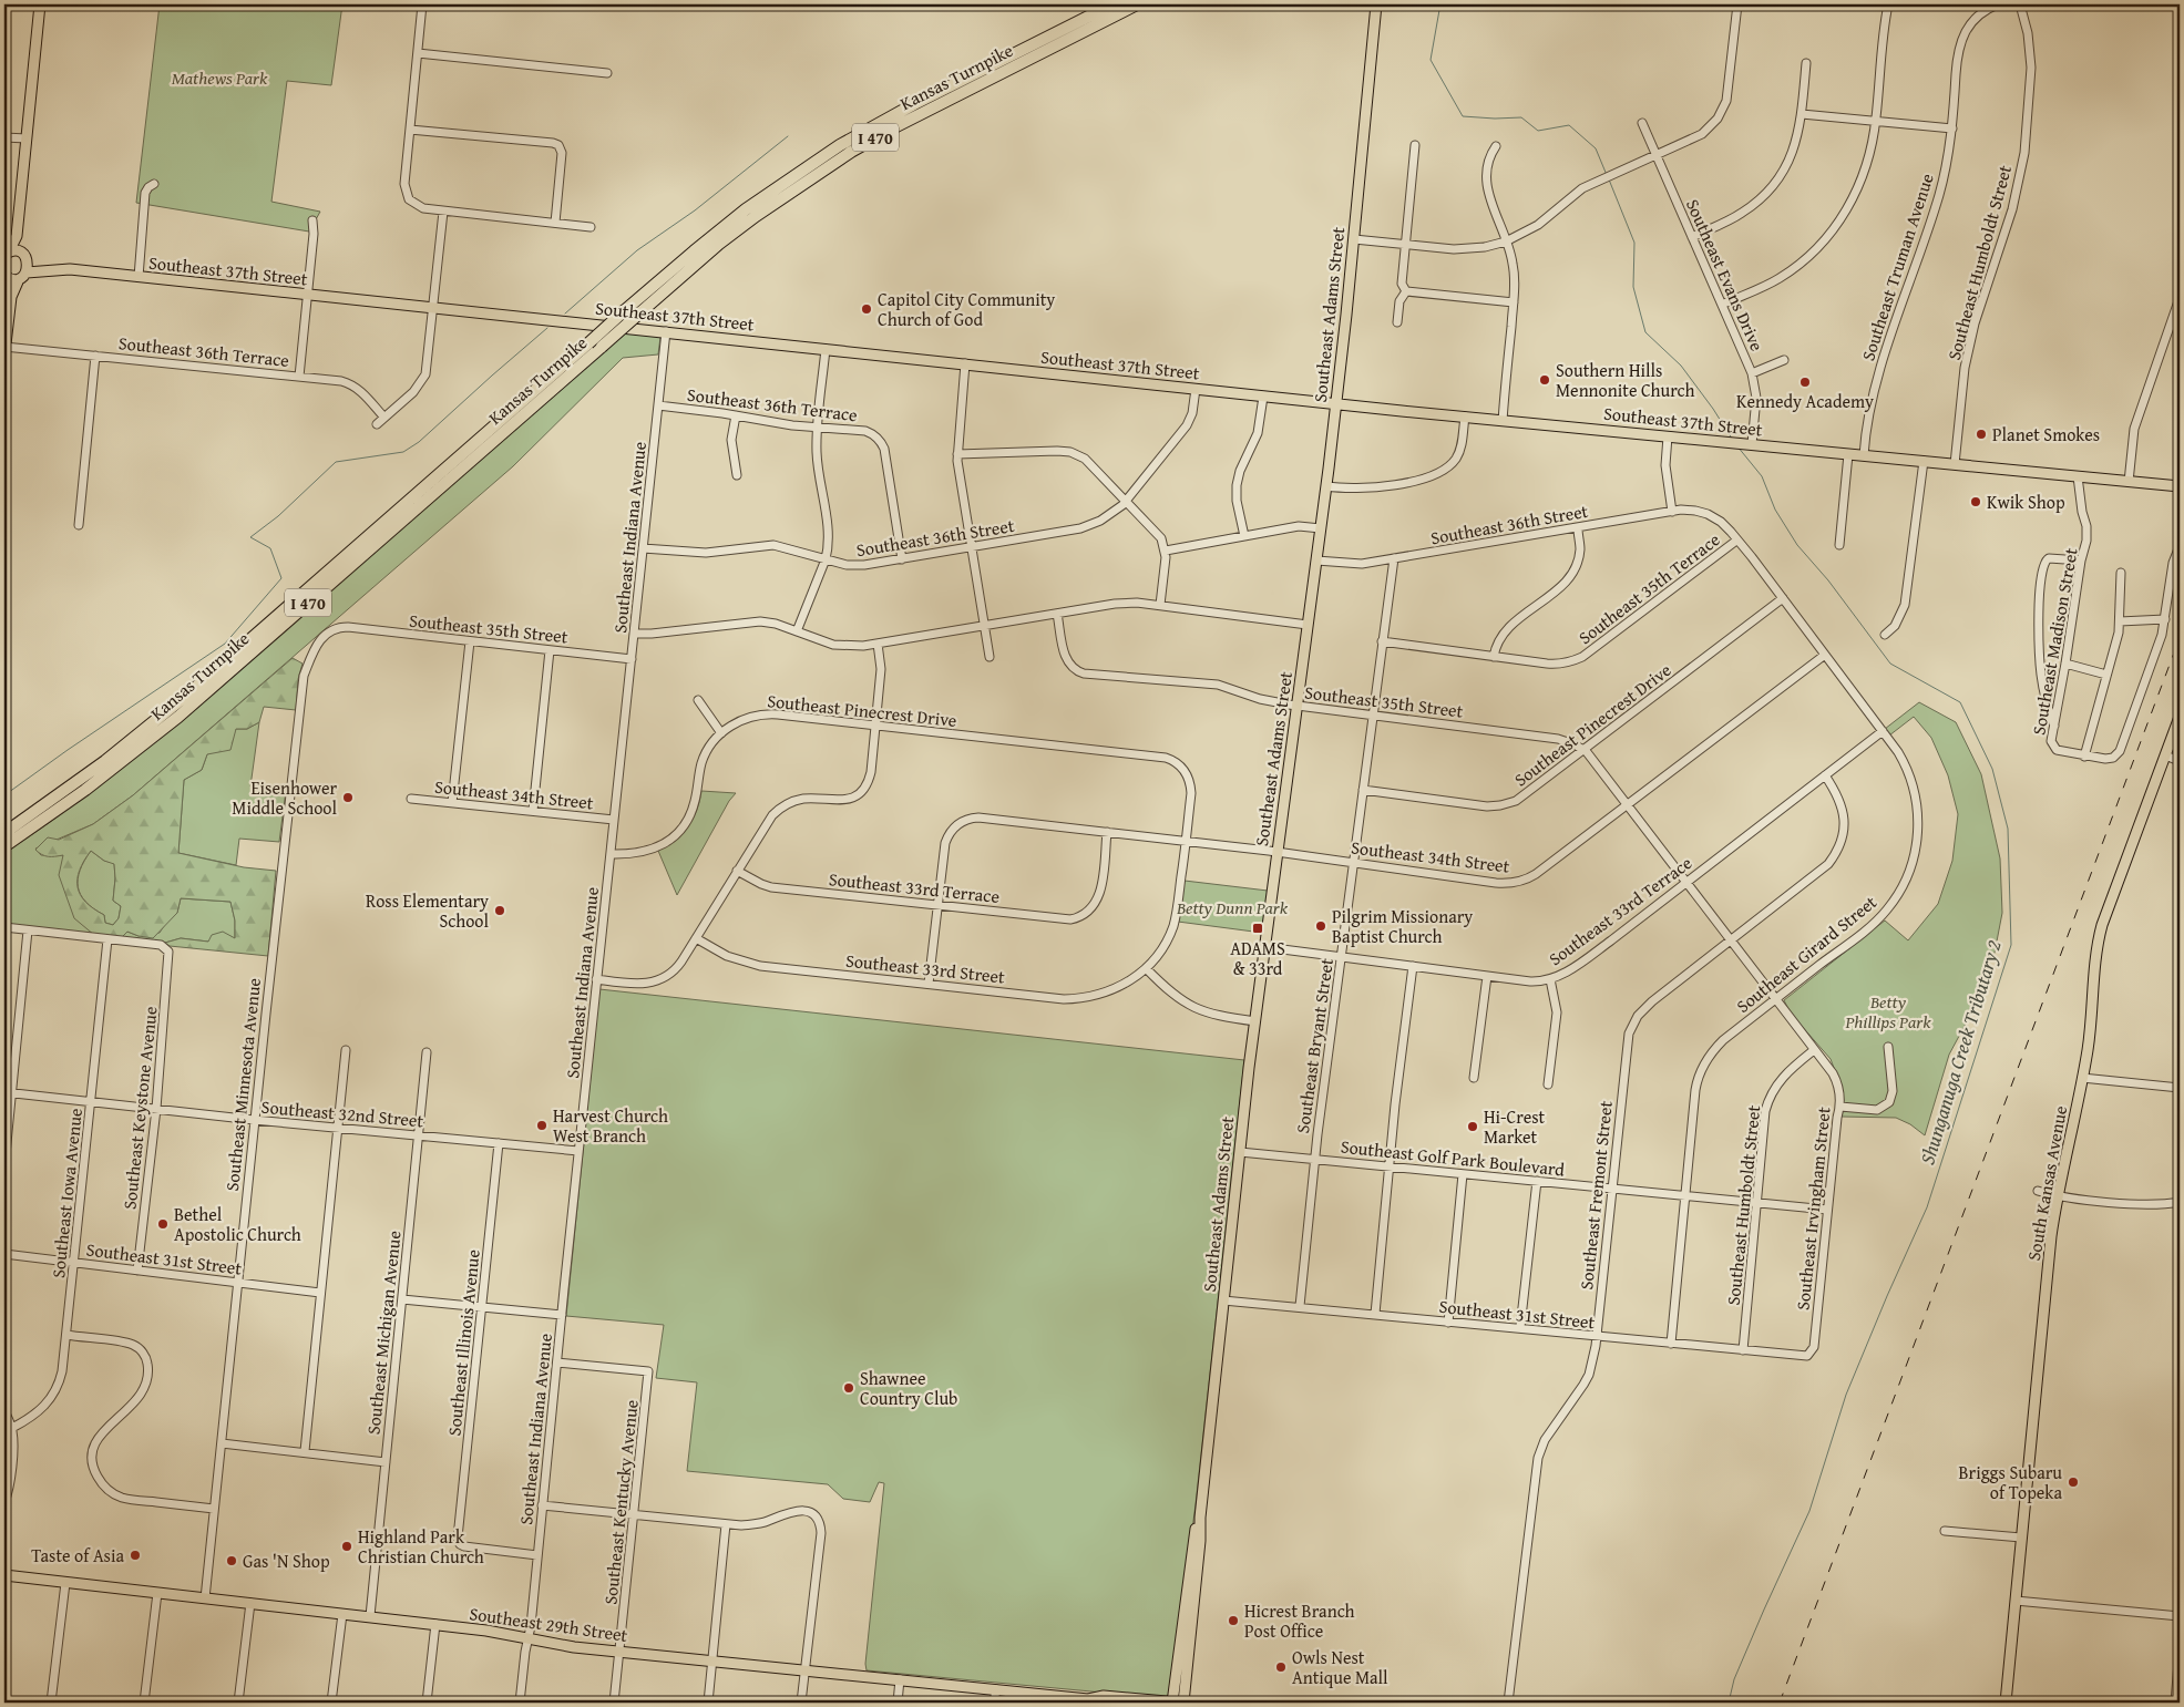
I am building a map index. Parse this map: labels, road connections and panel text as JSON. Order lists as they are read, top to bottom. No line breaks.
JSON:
{"streets":{"highway":["Kansas Turnpike","I 470"],"main road":["Southeast 37th Street","Southeast Adams Street","South Kansas Avenue","Southeast 29th Street"],"street":["Southeast Humboldt Street","Southeast Truman Avenue","Southeast Evans Drive","Southeast 36th Terrace","Southeast 36th Street","Southeast Indiana Avenue","Southeast 35th Terrace","Southeast 35th Street","Southeast Madison Street","Southeast Pinecrest Drive","Southeast 34th Street","Southeast 33rd Terrace","Southeast Girard Street","Southeast 33rd Street","Southeast Bryant Street","Southeast Minnesota Avenue","Southeast Keystone Avenue","Southeast 32nd Street","Southeast Golf Park Boulevard","Southeast Iowa Avenue","Southeast Fremont Street","Southeast Irvingham Street","Southeast 31st Street","Southeast Michigan Avenue","Southeast Illinois Avenue","Southeast Kentucky Avenue"]},"crossings":[["Southeast Humboldt Street","Southeast 37th Street"],["Southeast Humboldt Street","Southeast Golf Park Boulevard"],["Southeast Humboldt Street","Southeast Irvingham Street"],["Southeast Humboldt Street","Southeast 31st Street"],["Southeast Truman Avenue","Southeast 37th Street"],["Southeast 37th Street","Southeast Evans Drive"],["Southeast 37th Street","Southeast Adams Street"],["Southeast 37th Street","Southeast 36th Street"],["Southeast 37th Street","Southeast Indiana Avenue"],["Southeast 37th Street","Southeast Madison Street"],["Southeast Adams Street","Southeast 36th Street"],["Southeast Adams Street","Southeast 35th Street"],["Southeast Adams Street","Southeast 34th Street"],["Southeast Adams Street","Southeast 33rd Terrace"],["Southeast Adams Street","Southeast Golf Park Boulevard"],["Southeast Adams Street","Southeast 31st Street"],["Southeast Adams Street","Southeast 29th Street"],["Southeast 36th Terrace","Southeast 36th Street"],["Southeast 36th Terrace","Southeast Indiana Avenue"],["Southeast 36th Street","Southeast Indiana Avenue"],["Southeast 36th Street","Southeast Girard Street"],["Southeast 36th Street","Southeast Bryant Street"],["Southeast Indiana Avenue","Southeast 35th Street"],["Southeast Indiana Avenue","Southeast Pinecrest Drive"],["Southeast Indiana Avenue","Southeast 34th Street"],["Southeast Indiana Avenue","Southeast 32nd Street"],["Southeast Indiana Avenue","Southeast Illinois Avenue"],["Southeast Indiana Avenue","Southeast Kentucky Avenue"],["Southeast Indiana Avenue","Southeast 29th Street"],["Southeast 35th Terrace","Southeast Girard Street"],["Southeast 35th Terrace","Southeast Bryant Street"],["Southeast 35th Street","Southeast Pinecrest Drive"],["Southeast 35th Street","Southeast Bryant Street"],["Southeast 35th Street","Southeast Minnesota Avenue"],["Southeast 35th Street","Southeast Irvingham Street"],["Southeast Pinecrest Drive","Southeast Girard Street"],["Southeast Pinecrest Drive","Southeast 33rd Street"],["Southeast Pinecrest Drive","Southeast Bryant Street"],["Southeast Pinecrest Drive","Southeast Irvingham Street"],["Southeast 34th Street","Southeast 33rd Terrace"],["Southeast 34th Street","Southeast Girard Street"],["Southeast 34th Street","Southeast 33rd Street"],["Southeast 34th Street","Southeast Bryant Street"],["Southeast 34th Street","Southeast Irvingham Street"],["Southeast 33rd Terrace","Southeast Girard Street"],["Southeast 33rd Terrace","Southeast Bryant Street"],["Southeast 33rd Terrace","Southeast Fremont Street"],["Southeast 33rd Terrace","Southeast Irvingham Street"],["Southeast Girard Street","Southeast Golf Park Boulevard"],["Southeast Girard Street","Southeast Irvingham Street"],["Southeast Girard Street","Southeast 31st Street"],["Southeast Bryant Street","Southeast Golf Park Boulevard"],["Southeast Bryant Street","Southeast 31st Street"],["Southeast Minnesota Avenue","Southeast 32nd Street"],["Southeast Minnesota Avenue","Southeast 31st Street"],["Southeast Minnesota Avenue","Southeast 29th Street"],["Southeast Keystone Avenue","Southeast 32nd Street"],["Southeast Keystone Avenue","Southeast Iowa Avenue"],["Southeast Keystone Avenue","Southeast 31st Street"],["Southeast 32nd Street","Southeast Iowa Avenue"],["Southeast 32nd Street","Southeast Michigan Avenue"],["Southeast 32nd Street","Southeast Illinois Avenue"],["Southeast Golf Park Boulevard","Southeast Fremont Street"],["Southeast Golf Park Boulevard","Southeast Irvingham Street"],["Southeast Iowa Avenue","Southeast 31st Street"],["Southeast Fremont Street","Southeast Irvingham Street"],["Southeast Fremont Street","Southeast 31st Street"],["Southeast Irvingham Street","Southeast 31st Street"],["Southeast Michigan Avenue","Southeast 29th Street"],["Southeast Kentucky Avenue","Southeast 29th Street"]],"water":["Shunganuga Creek Tributary 2"],"parks":["Mathews Park","Betty Dunn Park","Betty Phillips Park"],"places":{"other":["Capitol City Community Church of God","Southern Hills Mennonite Church","Kennedy Academy","Planet Smokes","Kwik Shop","Eisenhower Middle School","Ross Elementary School","Pilgrim Missionary Baptist Church","Harvest Church West Branch","Hi-Crest Market","Bethel Apostolic Church","Shawnee Country Club","Briggs Subaru of Topeka","Highland Park Christian Church","Taste of Asia","Gas 'N Shop","Hicrest Branch Post Office","Owls Nest Antique Mall"],"transit":["ADAMS & 33rd"]}}
